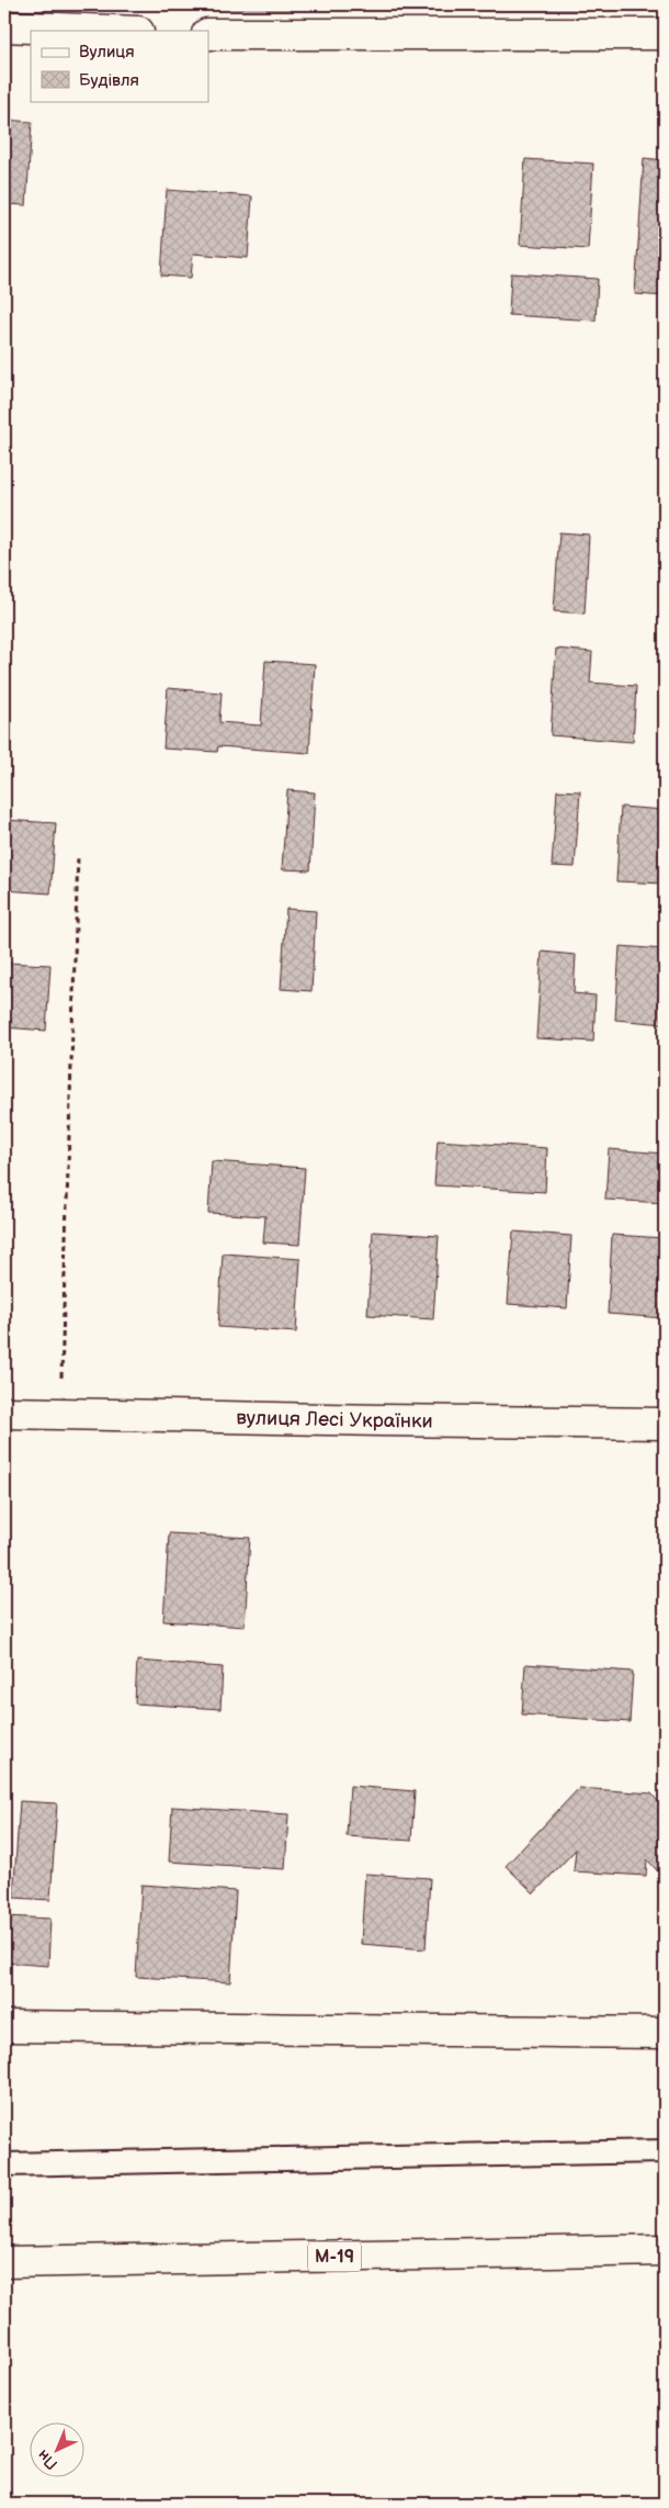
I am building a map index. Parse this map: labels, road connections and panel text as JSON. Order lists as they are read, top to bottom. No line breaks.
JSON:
{"streets":{"main road":["вулиця Лесі Українки","М-19"]},"legend":["Вулиця","Будівля"],"north":"bottom left"}
